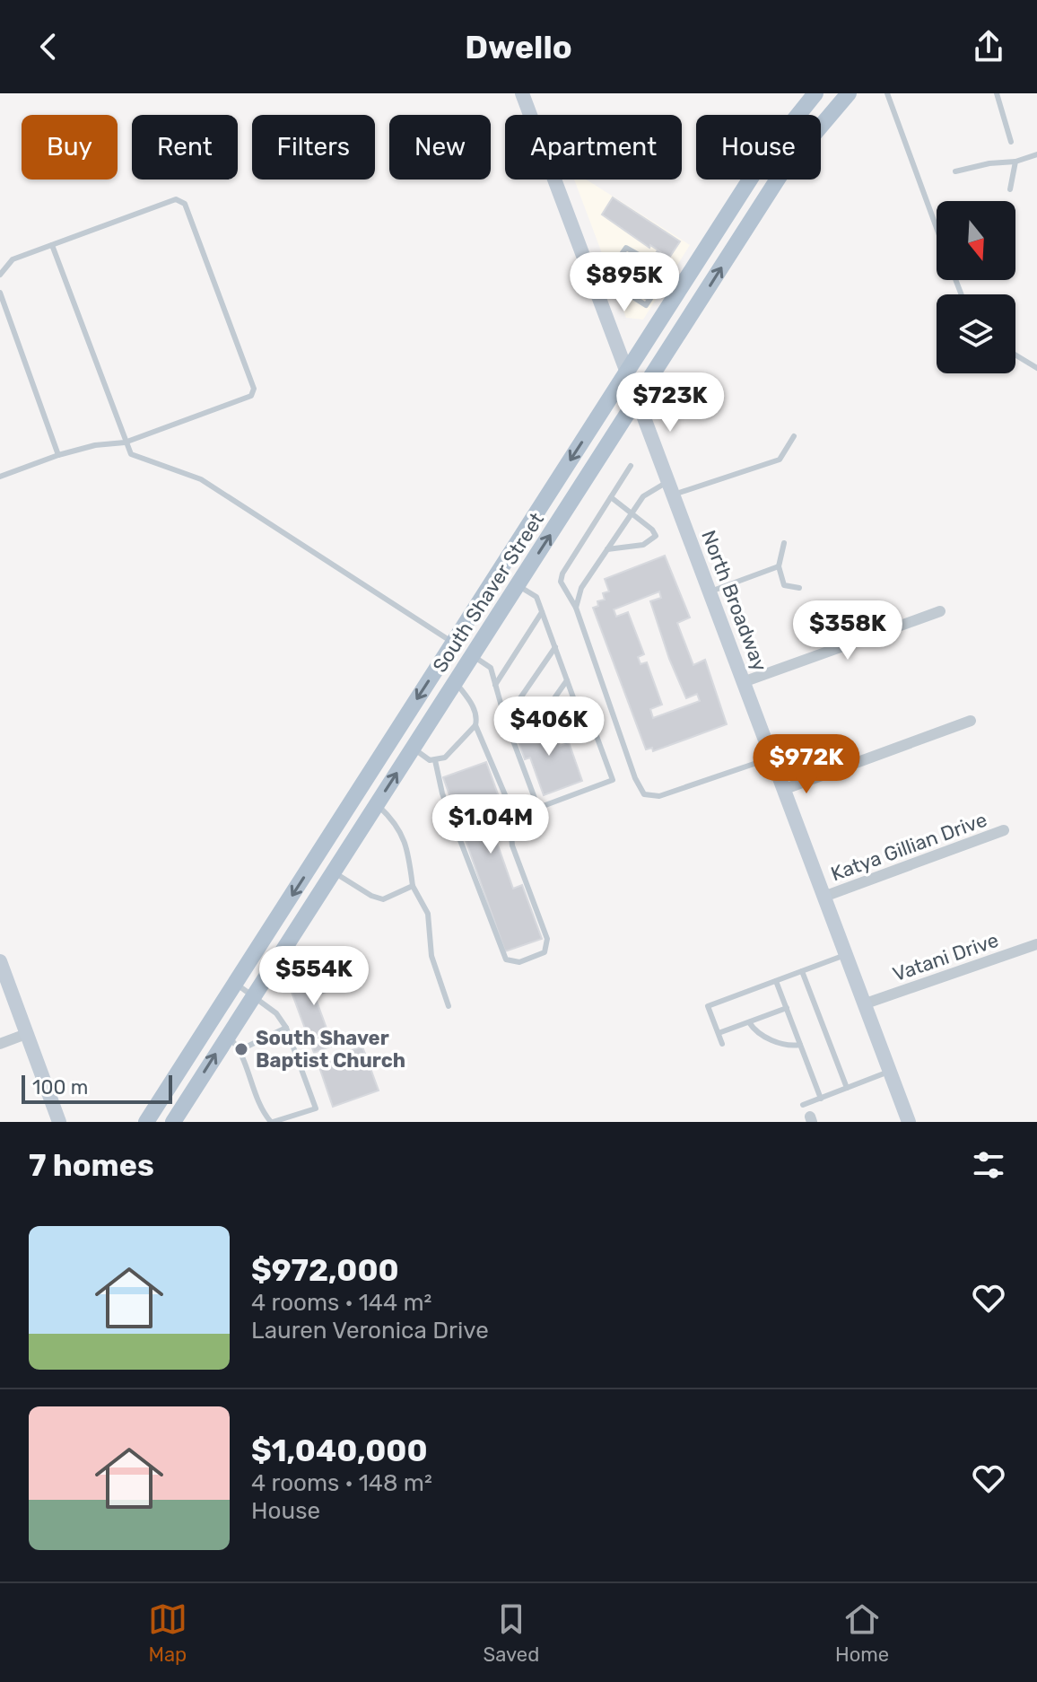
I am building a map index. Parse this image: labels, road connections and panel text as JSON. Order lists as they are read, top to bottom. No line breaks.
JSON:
{"streets":{"main road":["South Shaver Street"],"street":["North Broadway","Katya Gillian Drive","Vatani Drive"]},"crossings":[["South Shaver Street","North Broadway"],["North Broadway","Katya Gillian Drive"],["North Broadway","Vatani Drive"]],"places":["South Shaver Baptist Church"],"scale_bar":"100 m","north":"bottom","page":{"header":"Dwello","chip":["Buy","Rent","Filters","New","Apartment","House"],"price":["$895K","$723K","$358K","$406K","$972K","$1.04M","$554K"],"scale":"100 m","heading":"7 homes","list":[{"name":"$972,000","note":"4 rooms · 144 m² · Lauren Veronica Drive"},{"name":"$1,040,000","note":"4 rooms · 148 m² · House"}],"tabs":["Map","Saved","Home"]}}
